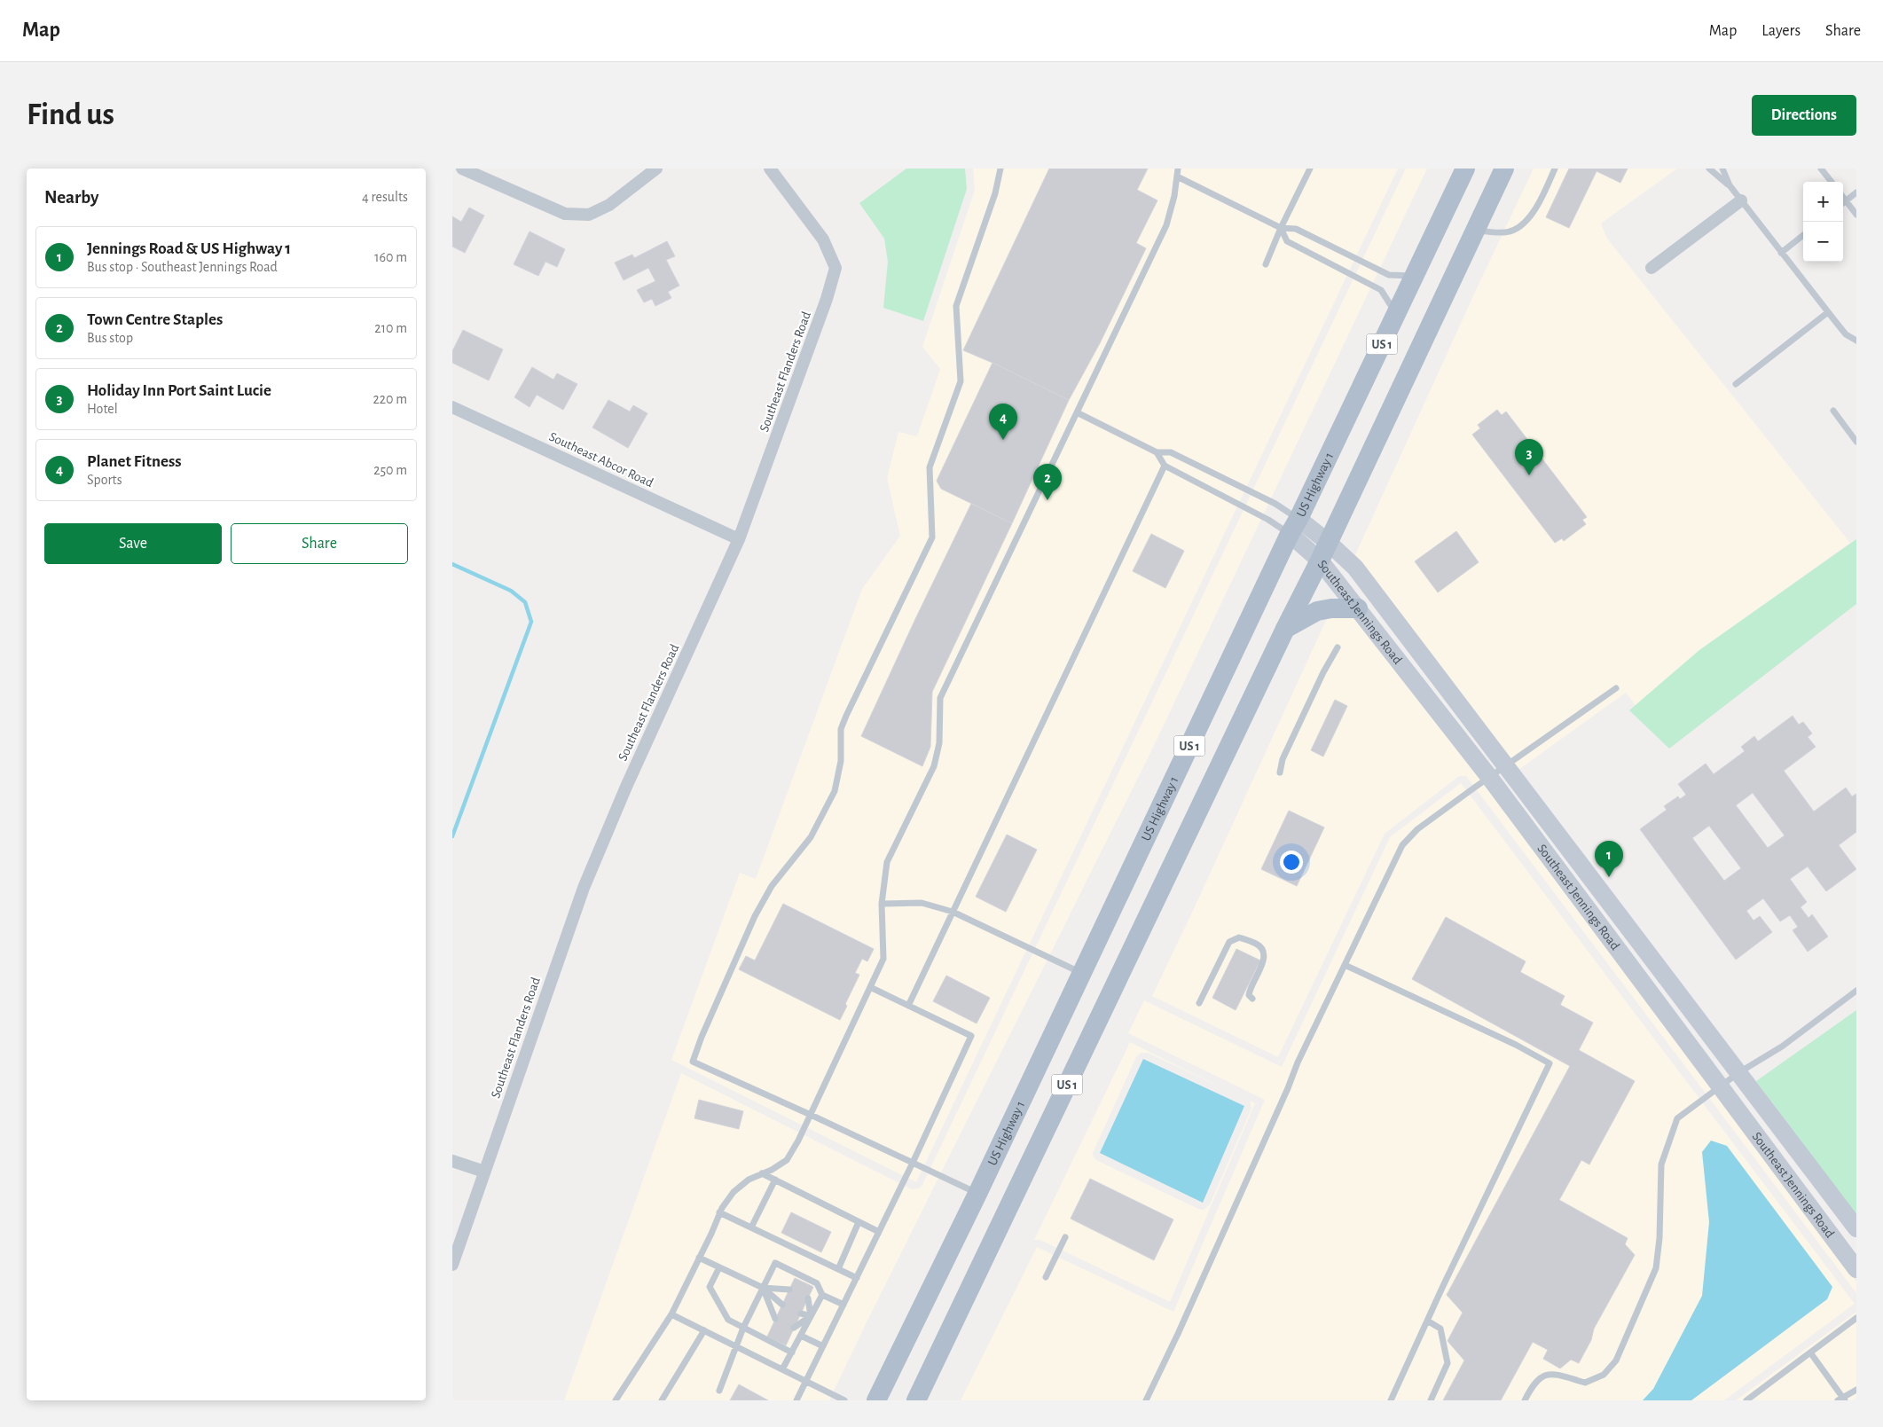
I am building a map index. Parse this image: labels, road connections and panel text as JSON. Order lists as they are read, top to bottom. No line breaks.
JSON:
{"streets":{"main road":["US 1","US Highway 1"],"street":["Southeast Flanders Road","Southeast Abcor Road","Southeast Jennings Road"]},"crossings":[["US 1","Southeast Jennings Road"],["Southeast Flanders Road","Southeast Abcor Road"],["US Highway 1","Southeast Jennings Road"]],"page":{"header":"Map","nav":["Map","Layers","Share"],"buttons":["Directions",["Save","Share"]],"title":"Find us","heading":["Nearby","4 results"],"map_buttons":["+","−"],"list":[{"mark":"1","name":"Jennings Road & US Highway 1","note":"Bus stop · Southeast Jennings Road","value":"160 m"},{"mark":"2","name":"Town Centre Staples","note":"Bus stop","value":"210 m"},{"mark":"3","name":"Holiday Inn Port Saint Lucie","note":"Hotel","value":"220 m"},{"mark":"4","name":"Planet Fitness","note":"Sports","value":"250 m"}],"pins":["4","3","2","1"]}}
